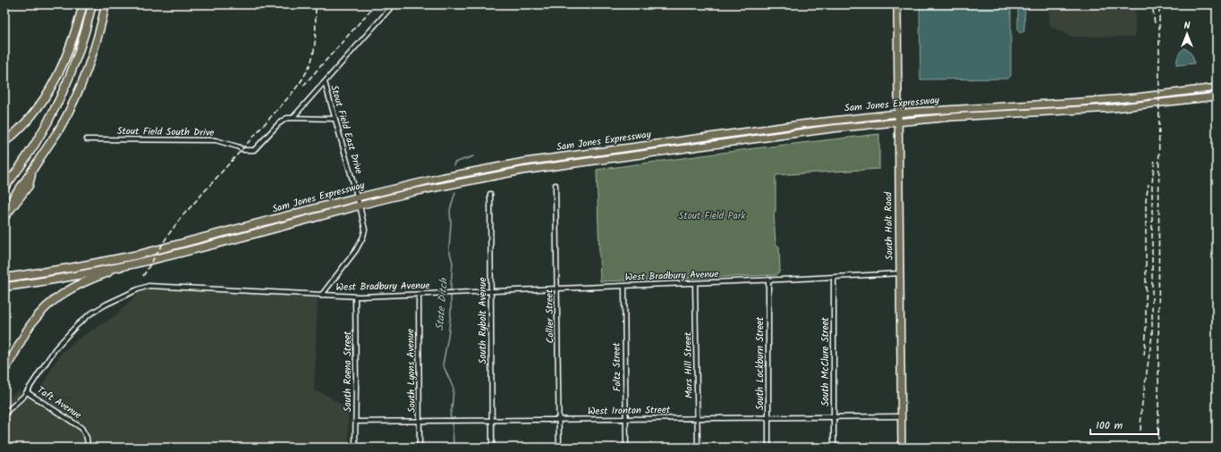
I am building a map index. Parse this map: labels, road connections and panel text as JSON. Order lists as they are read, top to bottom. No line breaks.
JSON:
{"streets":{"highway":["Sam Jones Expressway"],"main road":["South Holt Road"],"street":["Stout Field East Drive","Stout Field South Drive","West Bradbury Avenue","Collier Street","South Rybolt Avenue","South McClure Street","South Lockburn Street","Mars Hill Street","Foltz Street","South Lyons Avenue","South Roena Street","Taft Avenue","West Ironton Street"]},"crossings":[["Sam Jones Expressway","Stout Field East Drive"],["Sam Jones Expressway","South Holt Road"],["Stout Field East Drive","West Bradbury Avenue"],["South Holt Road","West Bradbury Avenue"],["South Holt Road","West Ironton Street"],["West Bradbury Avenue","Collier Street"],["West Bradbury Avenue","South Rybolt Avenue"],["West Bradbury Avenue","South McClure Street"],["West Bradbury Avenue","South Lockburn Street"],["West Bradbury Avenue","Mars Hill Street"],["West Bradbury Avenue","Foltz Street"],["West Bradbury Avenue","South Lyons Avenue"],["West Bradbury Avenue","South Roena Street"],["West Bradbury Avenue","Taft Avenue"],["Collier Street","West Ironton Street"],["South Rybolt Avenue","West Ironton Street"],["South McClure Street","West Ironton Street"],["South Lockburn Street","West Ironton Street"],["Mars Hill Street","West Ironton Street"],["Foltz Street","West Ironton Street"],["South Lyons Avenue","West Ironton Street"],["South Roena Street","West Ironton Street"]],"water":["State Ditch"],"parks":["Stout Field Park"],"scale_bar":"100 m","north":"top"}
